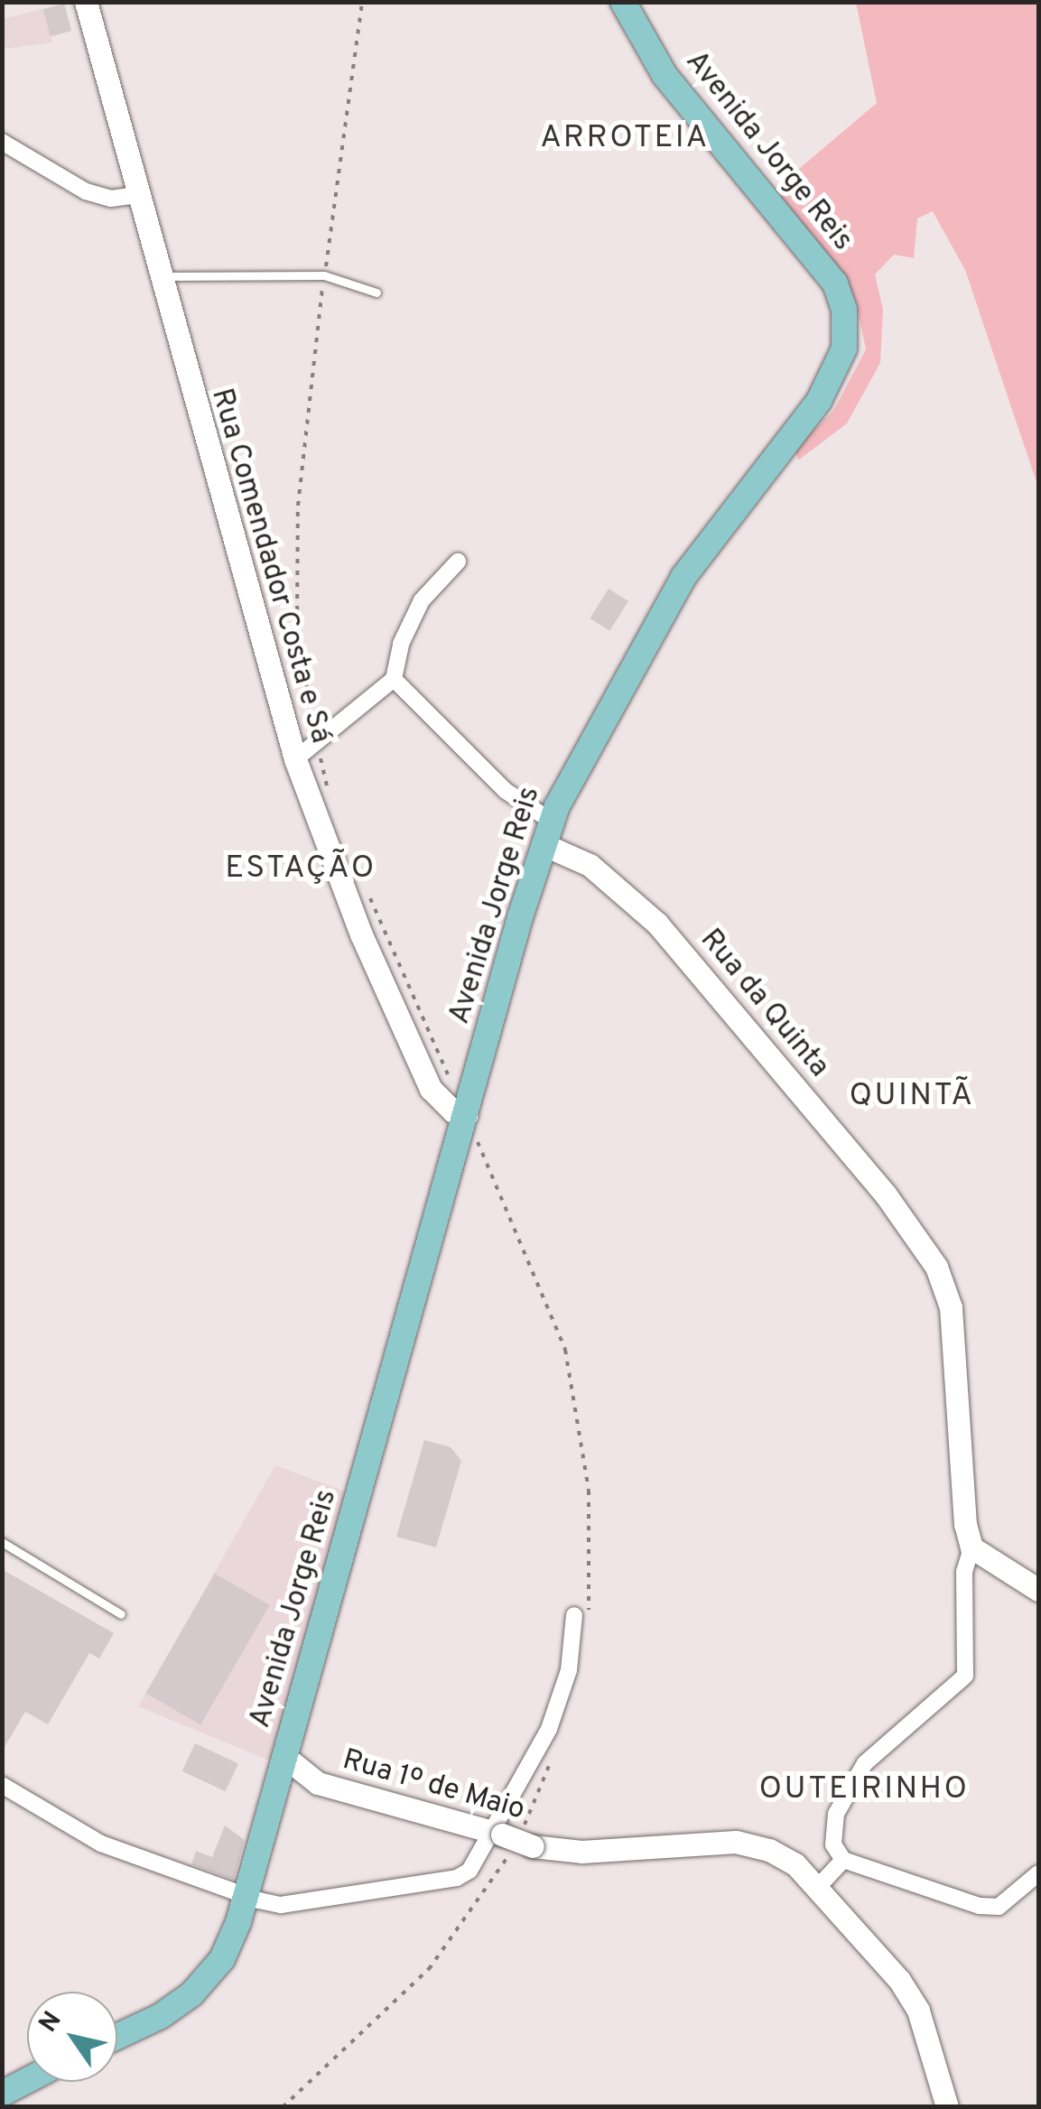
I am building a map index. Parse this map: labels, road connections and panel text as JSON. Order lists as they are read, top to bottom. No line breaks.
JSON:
{"streets":{"main road":["Avenida Jorge Reis","Rua Comendador Costa e Sá","Rua da Quinta","Rua 1º de Maio"]},"crossings":[["Avenida Jorge Reis","Rua Comendador Costa e Sá"],["Avenida Jorge Reis","Rua da Quinta"],["Avenida Jorge Reis","Rua 1º de Maio"]],"districts":["ARROTEIA","ESTAÇÃO","QUINTÃ","OUTEIRINHO"],"north":"top left"}
